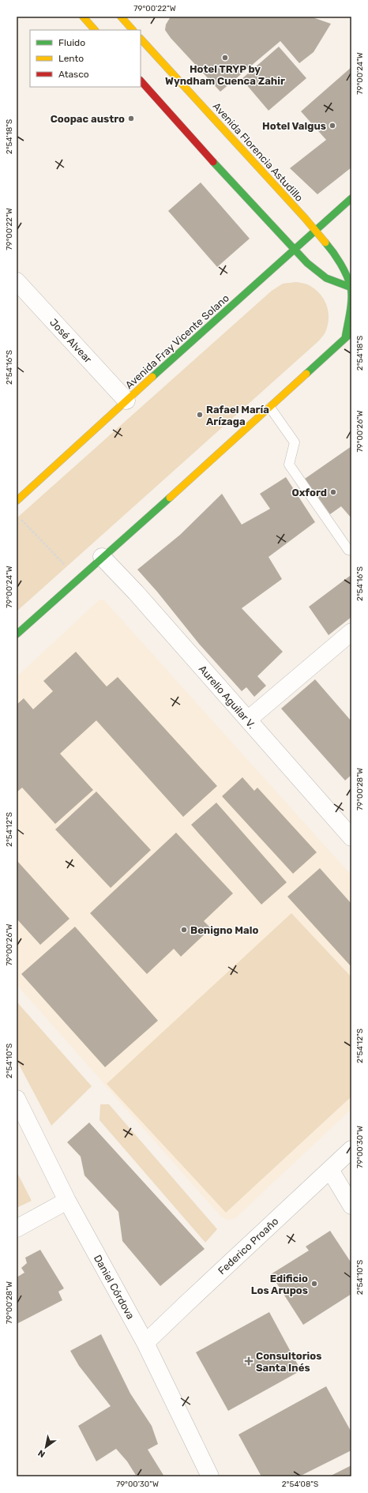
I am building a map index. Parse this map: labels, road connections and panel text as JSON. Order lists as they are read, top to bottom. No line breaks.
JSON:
{"streets":{"main road":["Avenida Florencia Astudillo","Avenida Fray Vicente Solano"],"street":["José Alvear","Aurelio Aguilar V.","Federico Proaño","Daniel Córdova"]},"crossings":[["Avenida Florencia Astudillo","Avenida Fray Vicente Solano"],["José Alvear","Avenida Fray Vicente Solano"],["Federico Proaño","Daniel Córdova"]],"places":{"other":["Hotel TRYP by Wyndham Cuenca Zahir","Coopac austro","Hotel Valgus","Rafael María Arízaga","Oxford","Benigno Malo","Edificio Los Arupos"],"health":["Consultorios Santa Inés"]},"legend":["Fluido","Lento","Atasco"],"north":"bottom left","coordinates":["79°00'22\"W","79°00'24\"W","2°54'18\"S","2°54'16\"S","79°00'26\"W","79°00'28\"W","2°54'12\"S","2°54'10\"S","79°00'30\"W","2°54'08\"S"]}
